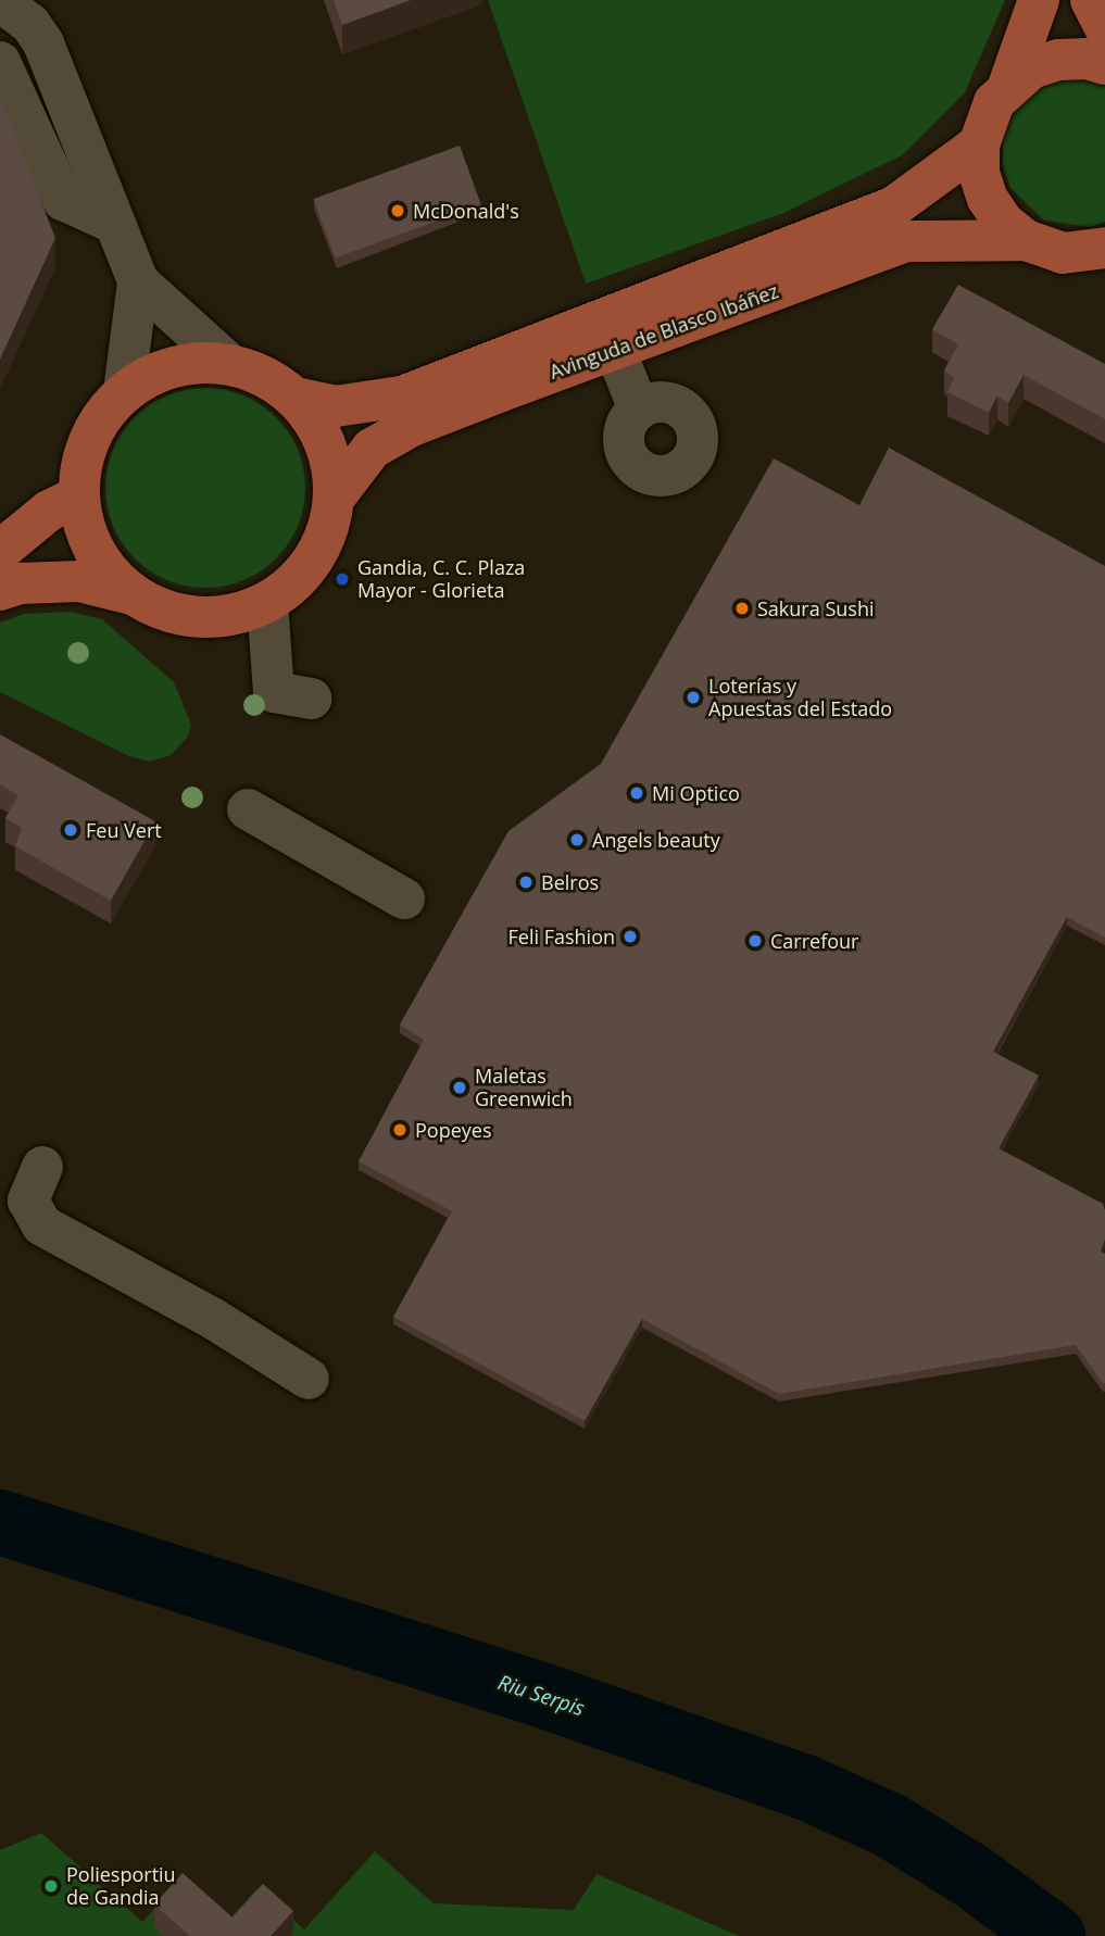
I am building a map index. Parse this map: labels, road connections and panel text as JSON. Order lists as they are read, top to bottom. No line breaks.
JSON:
{"streets":{"main road":["Avinguda de Blasco Ibáñez"]},"water":["Riu Serpis"],"places":["McDonald's","Gandia, C. C. Plaza Mayor - Glorieta","Sakura Sushi","Loterías y Apuestas del Estado","Mi Optico","Feu Vert","Angels beauty","Belros","Feli Fashion","Carrefour","Maletas Greenwich","Popeyes","Poliesportiu de Gandia"]}
